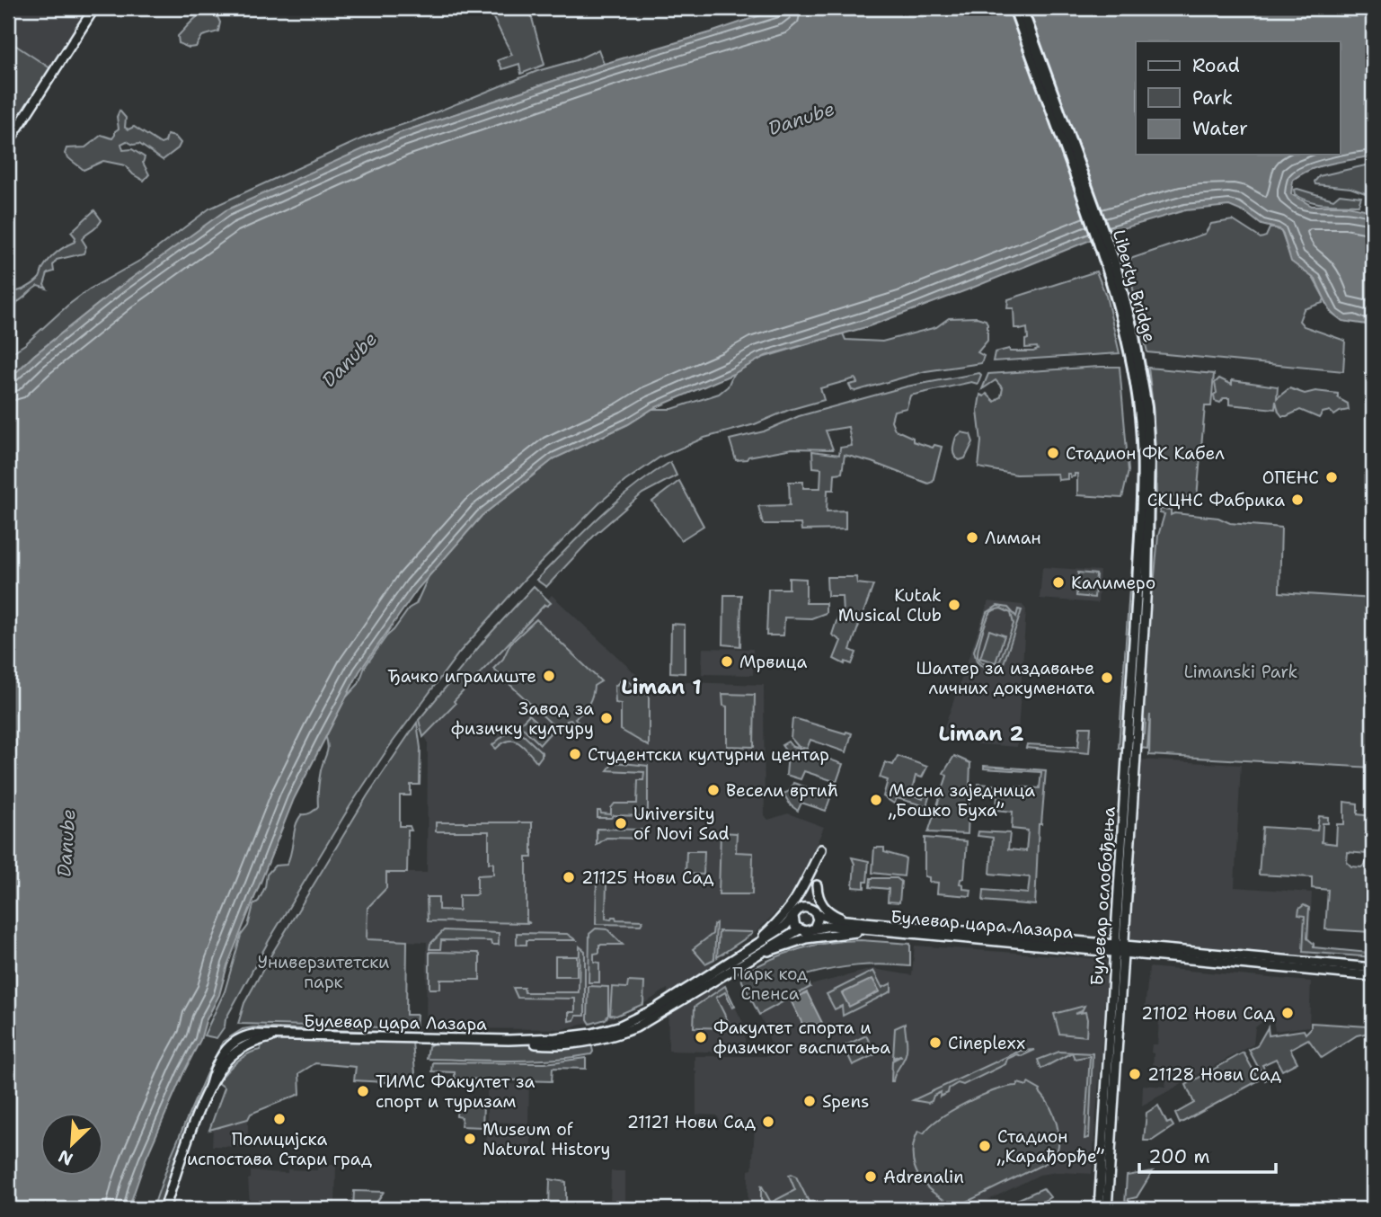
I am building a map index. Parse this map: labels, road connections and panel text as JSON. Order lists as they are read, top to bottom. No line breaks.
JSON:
{"streets":{"highway":["Liberty Bridge"],"main road":["Булевар ослобођења","Булевар цара Лазара"]},"crossings":[["Liberty Bridge","Булевар ослобођења"],["Булевар ослобођења","Булевар цара Лазара"]],"districts":["Liman 1","Liman 2"],"water":["Danube"],"parks":["Limanski Park","Универзитетски парк","Парк код Спенса"],"places":["Стадион ФК Кабел","ОПЕНС","СКЦНС Фабрика","Лиман","Калимеро","Kutak Musical Club","Мрвица","Ђачко игралиште","Шалтер за издавање личних докумената","Завод за физичку културу","Студентски културни центар","Весели вртић","Месна заједница „Бошко Буха”","University of Novi Sad","21125 Нови Сад","21102 Нови Сад","Факултет спорта и физичког васпитања","Cineplexx","21128 Нови Сад","ТИМС Факултет за спорт и туризам","Spens","Полицијска испостава Стари град","21121 Нови Сад","Museum of Natural History","Стадион „Карађорђе”","Adrenalin"],"legend":["Road","Park","Water"],"scale_bar":"200 m","north":"bottom left"}
